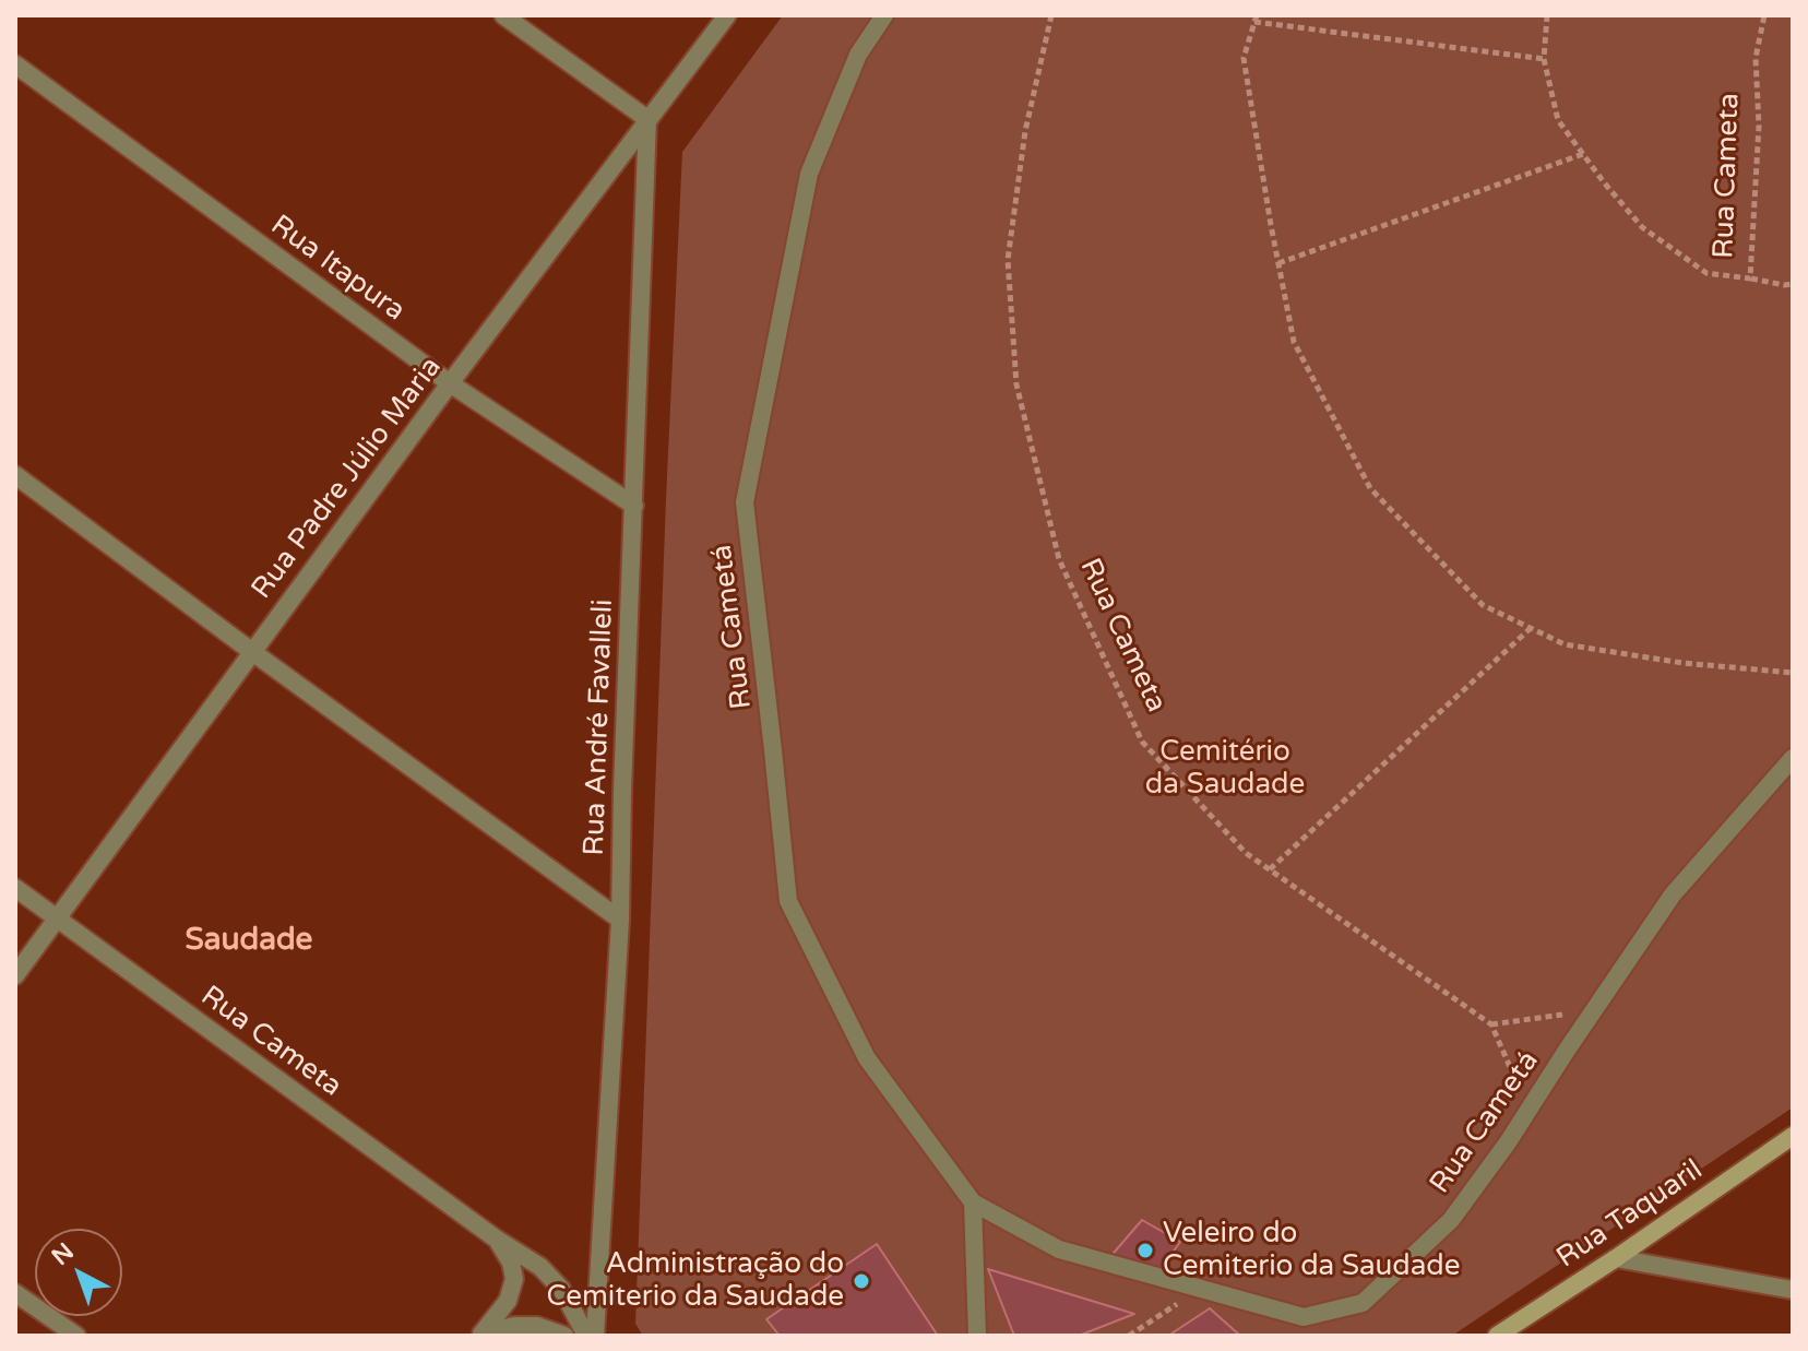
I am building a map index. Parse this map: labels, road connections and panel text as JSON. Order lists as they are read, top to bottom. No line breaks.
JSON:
{"streets":{"street":["Rua Cameta","Rua Itapura","Rua Padre Júlio Maria","Rua Cametá","Rua André Favalleli","Rua Taquaril"]},"crossings":[["Rua Cameta","Rua Padre Júlio Maria"],["Rua Itapura","Rua Padre Júlio Maria"],["Rua Itapura","Rua André Favalleli"],["Rua Padre Júlio Maria","Rua André Favalleli"]],"districts":["Saudade"],"parks":["Cemitério da Saudade"],"places":["Veleiro do Cemiterio da Saudade","Administração do Cemiterio da Saudade"],"north":"top left"}
